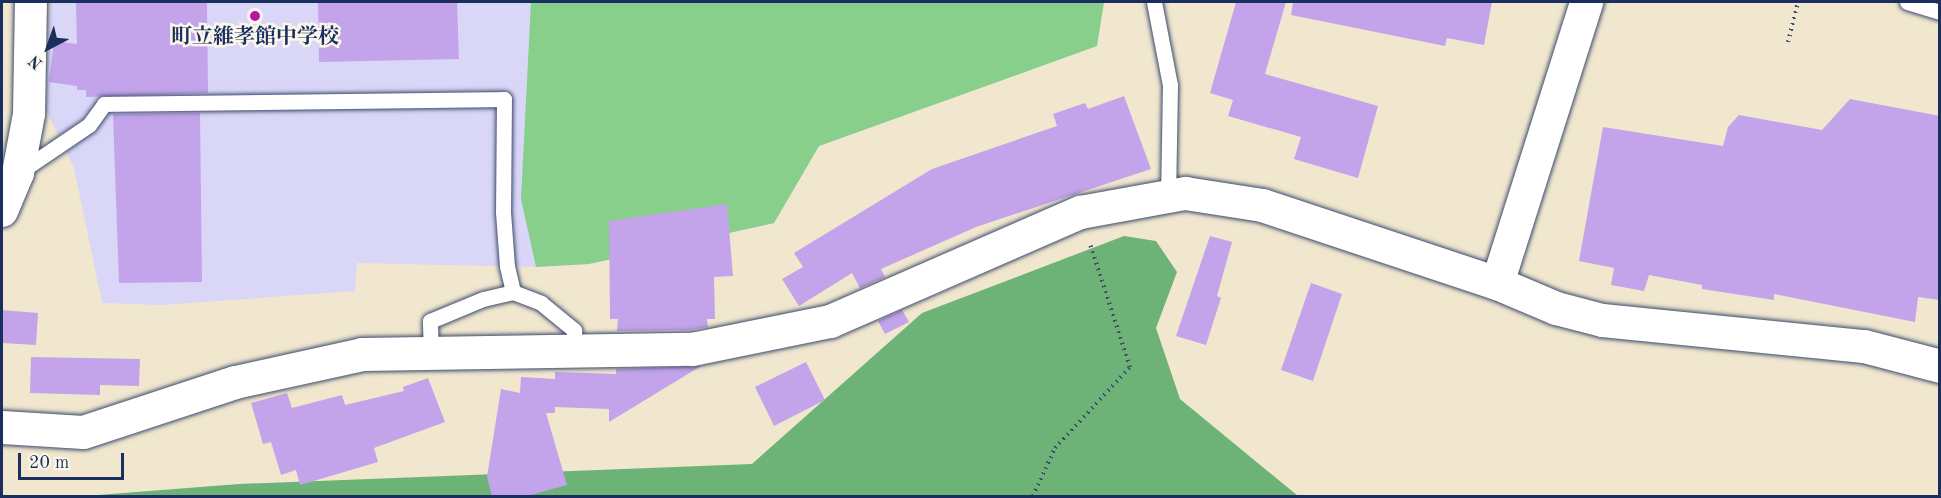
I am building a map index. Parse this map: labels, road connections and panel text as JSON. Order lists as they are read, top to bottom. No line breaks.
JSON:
{"places":["町立維孝館中学校"],"scale_bar":"20 m","north":"bottom left"}
